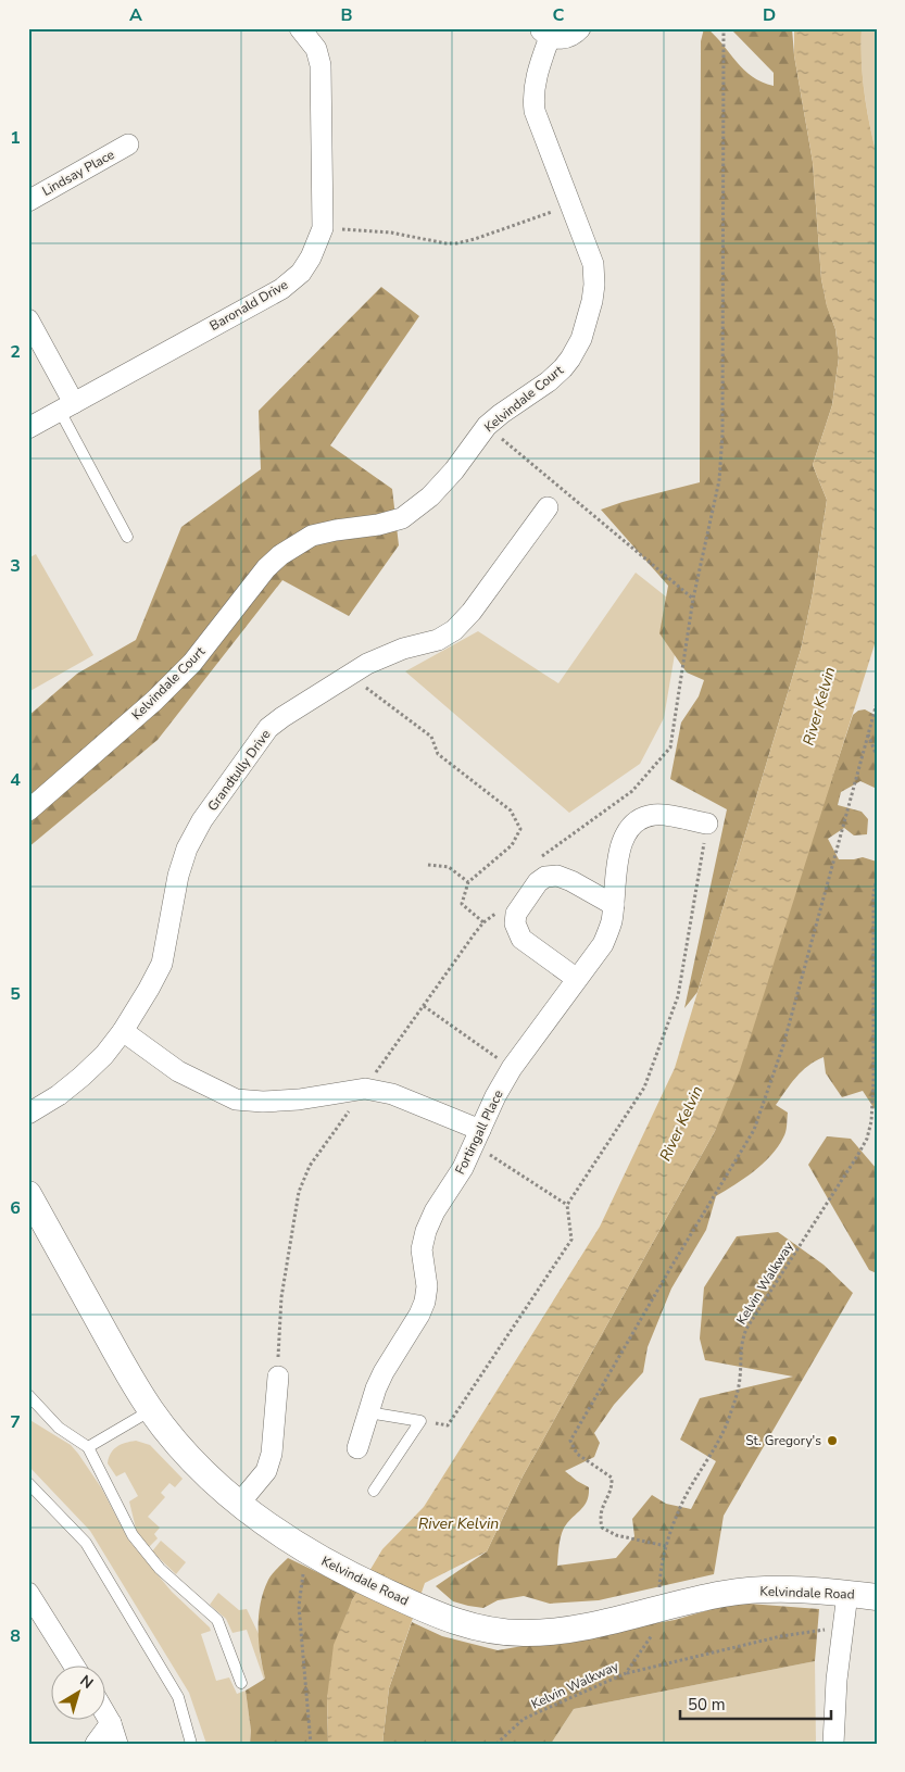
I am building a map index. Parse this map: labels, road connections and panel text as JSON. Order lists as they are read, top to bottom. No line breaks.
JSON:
{"streets":{"street":["Lindsay Place","Baronald Drive","Kelvindale Court","Grandtully Drive","Fortingall Place","Kelvindale Road"],"path":["Kelvin Walkway"]},"crossings":[["Kelvin Walkway","Kelvindale Road"]],"water":["River Kelvin"],"places":["St. Gregory's"],"scale_bar":"50 m","north":"top right","grid":{"columns":["A","B","C","D"],"rows":["1","2","3","4","5","6","7","8"]}}
